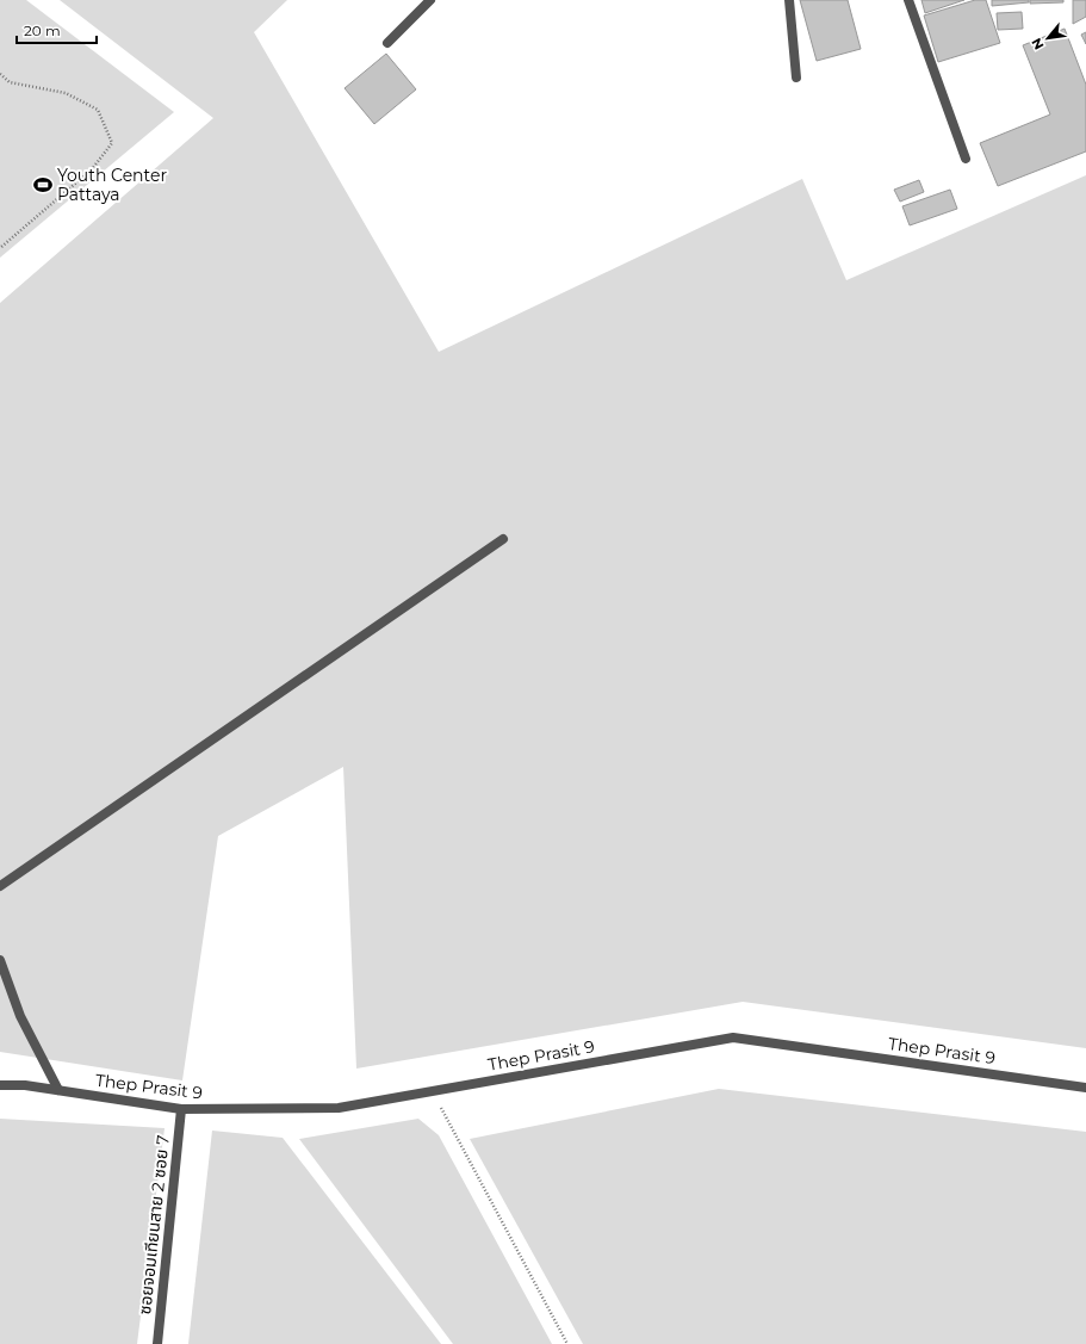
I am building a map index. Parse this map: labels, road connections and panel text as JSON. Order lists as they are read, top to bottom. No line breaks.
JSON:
{"streets":{"street":["Thep Prasit 9","ซอยจอมเทียนสาย 2 ซอย 7"]},"crossings":[["Thep Prasit 9","ซอยจอมเทียนสาย 2 ซอย 7"]],"places":{"sports":["Youth Center Pattaya"]},"scale_bar":"20 m","north":"bottom left"}
